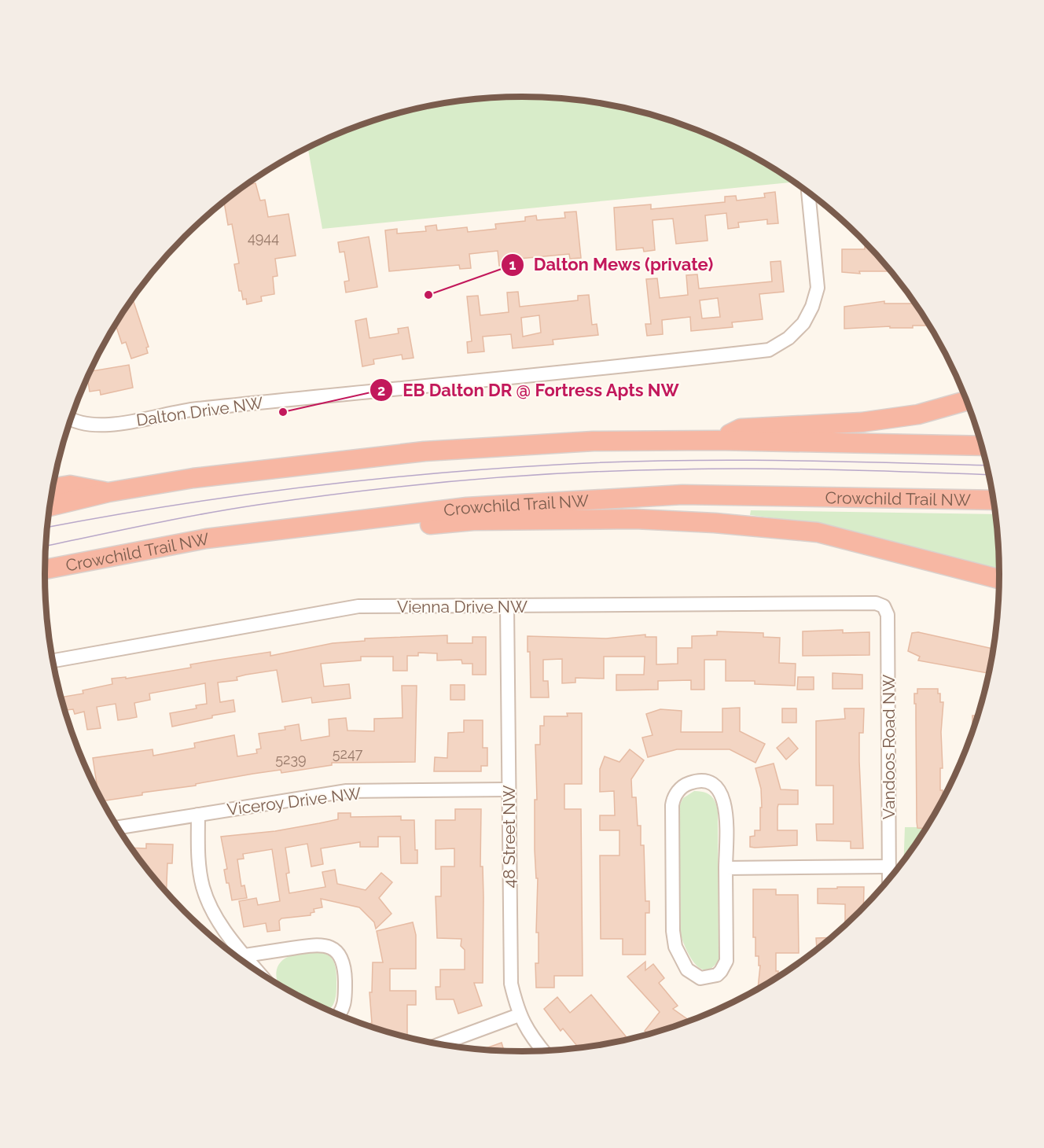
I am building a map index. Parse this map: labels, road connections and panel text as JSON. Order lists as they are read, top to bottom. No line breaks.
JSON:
{"streets":{"highway":["Crowchild Trail NW"],"street":["Dalton Drive NW","Vienna Drive NW","Vandoos Road NW","Viceroy Drive NW","48 Street NW"]},"crossings":[["Vienna Drive NW","Vandoos Road NW"],["Vienna Drive NW","48 Street NW"],["Viceroy Drive NW","48 Street NW"]],"places":["Dalton Mews (private)","EB Dalton DR @ Fortress Apts NW"],"house_numbers":["4944","5247","5239"]}
